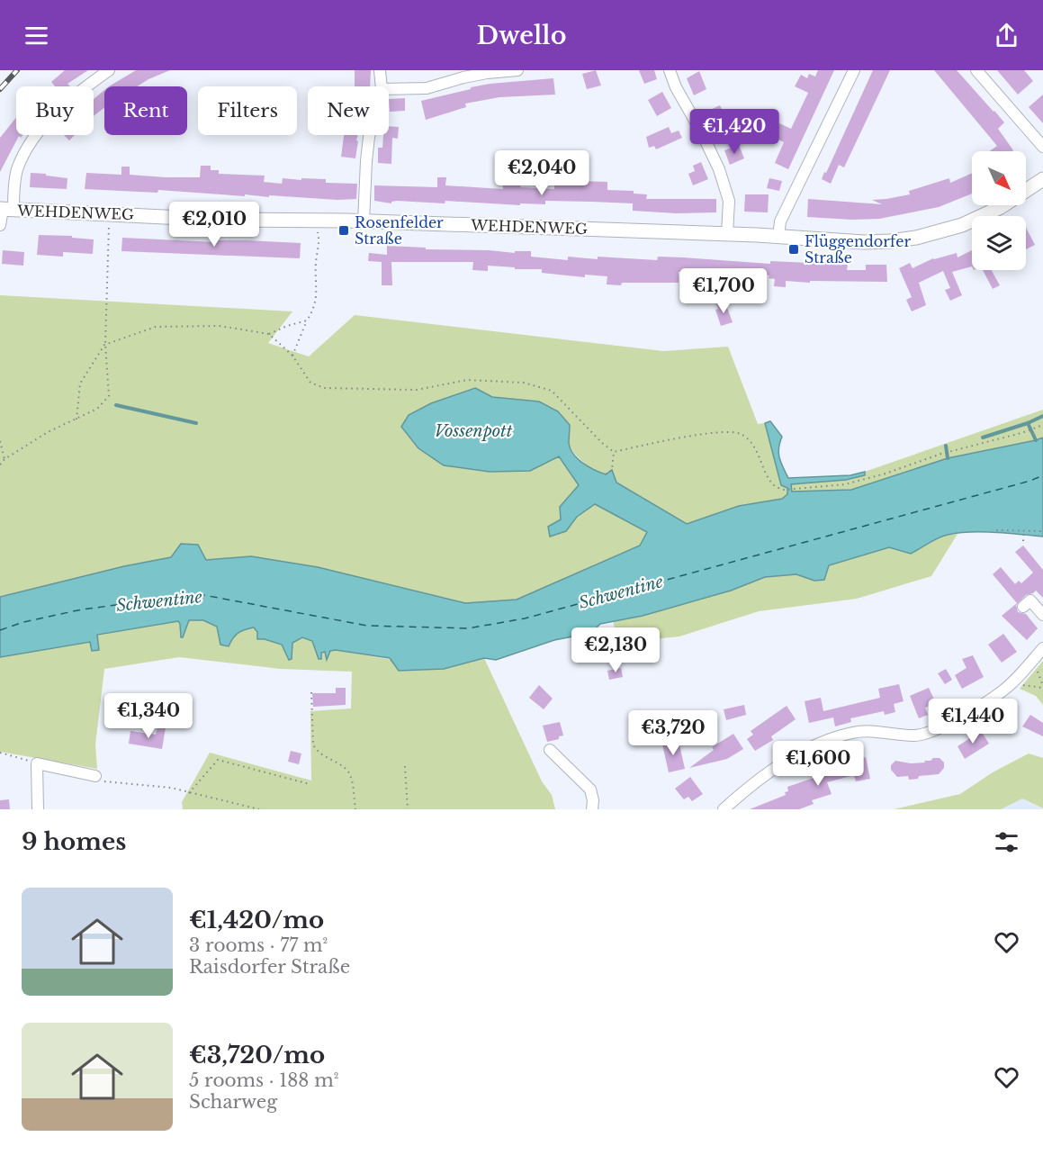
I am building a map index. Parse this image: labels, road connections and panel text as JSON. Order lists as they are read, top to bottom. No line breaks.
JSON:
{"streets":{"main road":["WEHDENWEG"]},"water":["Vossenpott","Schwentine"],"places":{"transit":["Rosenfelder Straße","Flüggendorfer Straße"]},"north":"bottom right","page":{"header":"Dwello","chip":["Buy","Rent","Filters","New"],"price":["€1,420","€2,040","€2,010","€1,700","€2,130","€1,340","€1,440","€3,720","€1,600"],"heading":"9 homes","list":[{"name":"€1,420/mo","note":"3 rooms · 77 m² · Raisdorfer Straße"},{"name":"€3,720/mo","note":"5 rooms · 188 m² · Scharweg"}]}}
